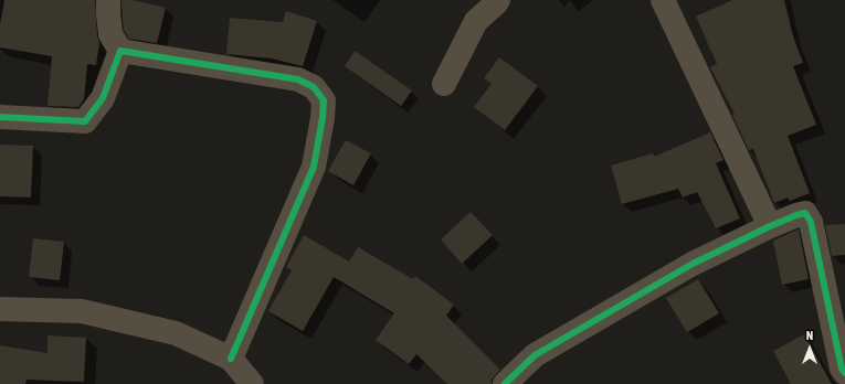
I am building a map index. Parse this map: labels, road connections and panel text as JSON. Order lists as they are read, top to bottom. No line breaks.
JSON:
{"north":"top"}
